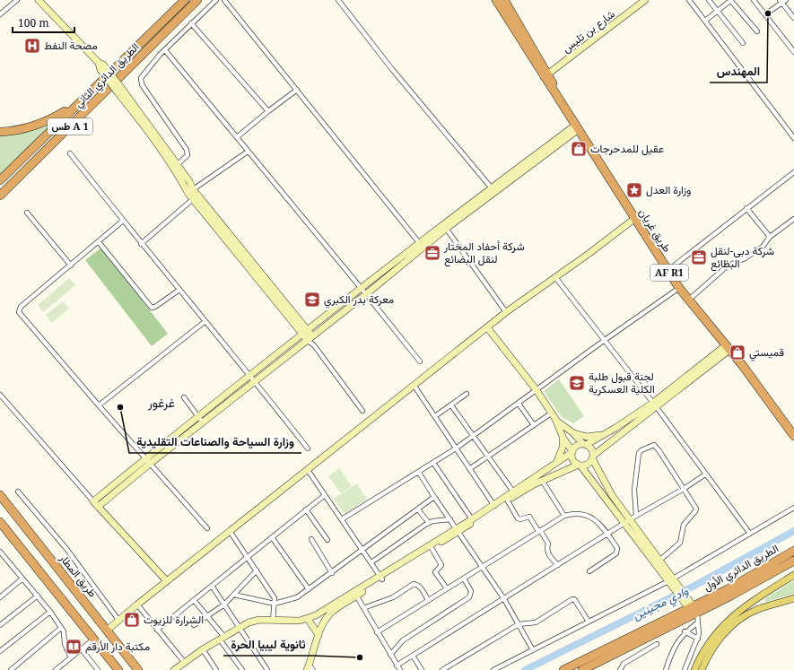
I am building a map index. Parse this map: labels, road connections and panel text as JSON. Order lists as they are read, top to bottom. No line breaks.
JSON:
{"streets":{"highway":["الطريق الدائري الثاني","طس A 1","طريق غريان","AF R1","الطريق الدائري الأول","طريق المطار"],"street":["شارع بن تليس"]},"crossings":[["شارع بن تليس","طريق غريان"]],"districts":["غرغور"],"water":["وادي مجينين"],"places":{"other":["المهندس","وزارة السياحة والصناعات التقليدية","ثانوية ليبيا الحرة"],"hospital":["مصحة النفط"],"shop":["عقيل للمدحرجات","قميستي","الشرارة للزيوت"],"place":["وزارة العدل"],"office":["شركة أحفاد المختار لنقل البضائع","شركة دبي-لنقل البظائع"],"school or university":["معركة بدر الكبري","لجنة قبول طلبة الكلية العسكرية"],"library":["مكتبة دار الأرقم"]},"scale_bar":"100 m"}
